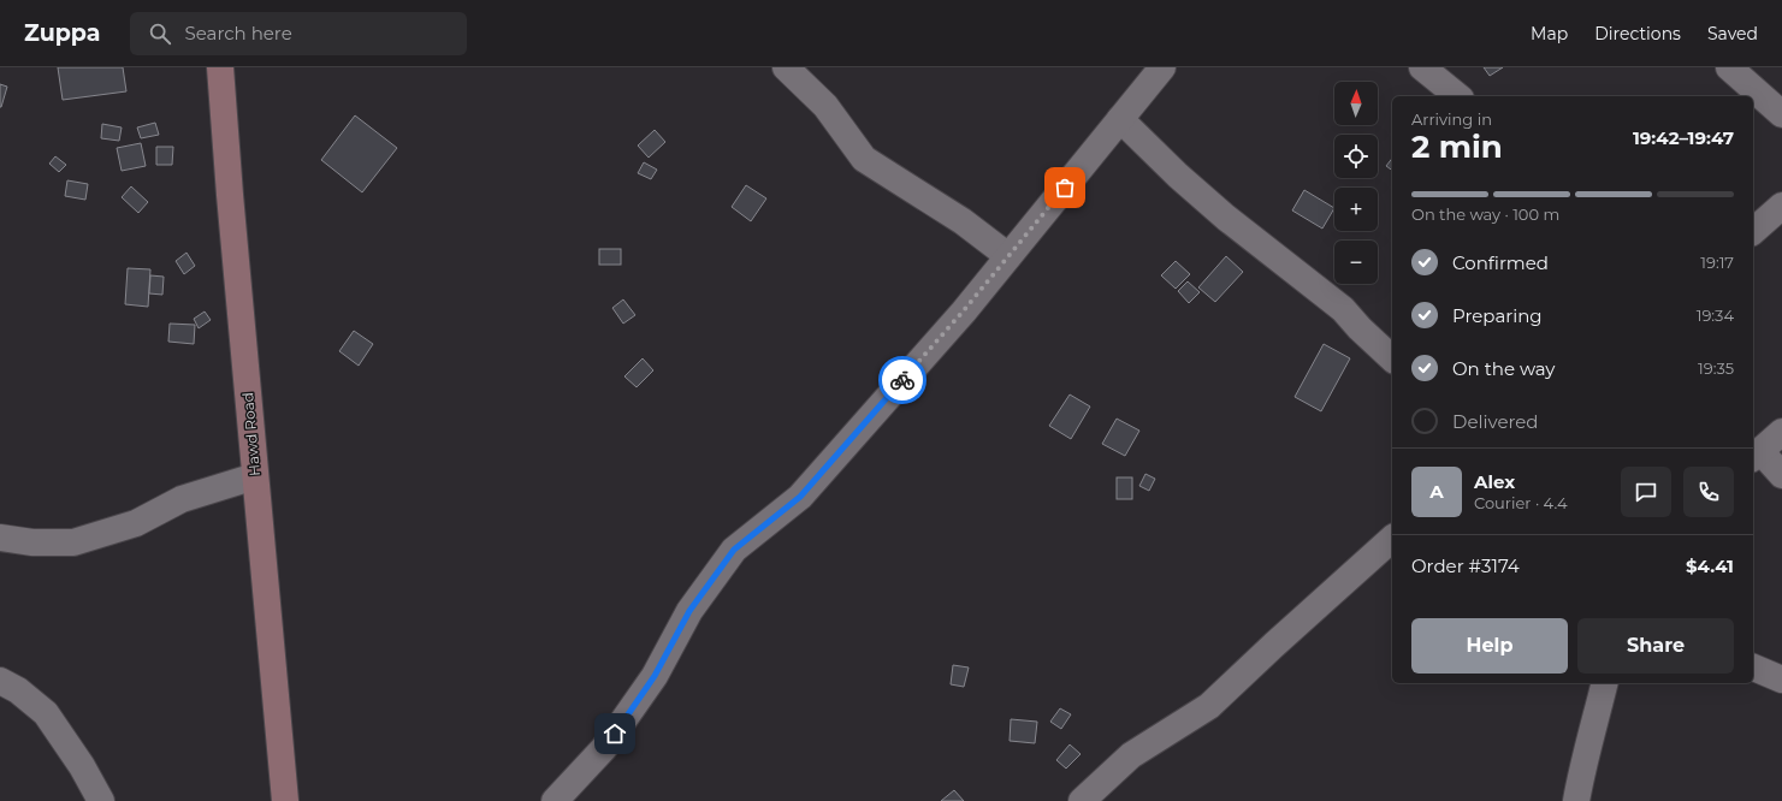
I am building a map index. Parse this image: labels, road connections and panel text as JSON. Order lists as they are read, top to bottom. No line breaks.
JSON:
{"streets":{"main road":["Hawd Road"]},"north":"top","page":{"header":"Zuppa","search":"Search here","nav":["Map","Directions","Saved"],"map_buttons":["+","−"],"heading":["2 min","Arriving in","19:42–19:47"],"panel":["Alex","Courier · 4.4","Order #3174","$4.41"],"bar":"On the way · 100 m","list":[["Confirmed","19:17"],["Preparing","19:34"],["On the way","19:35"],"Delivered"],"round":"A","buttons":["Help","Share"]}}
